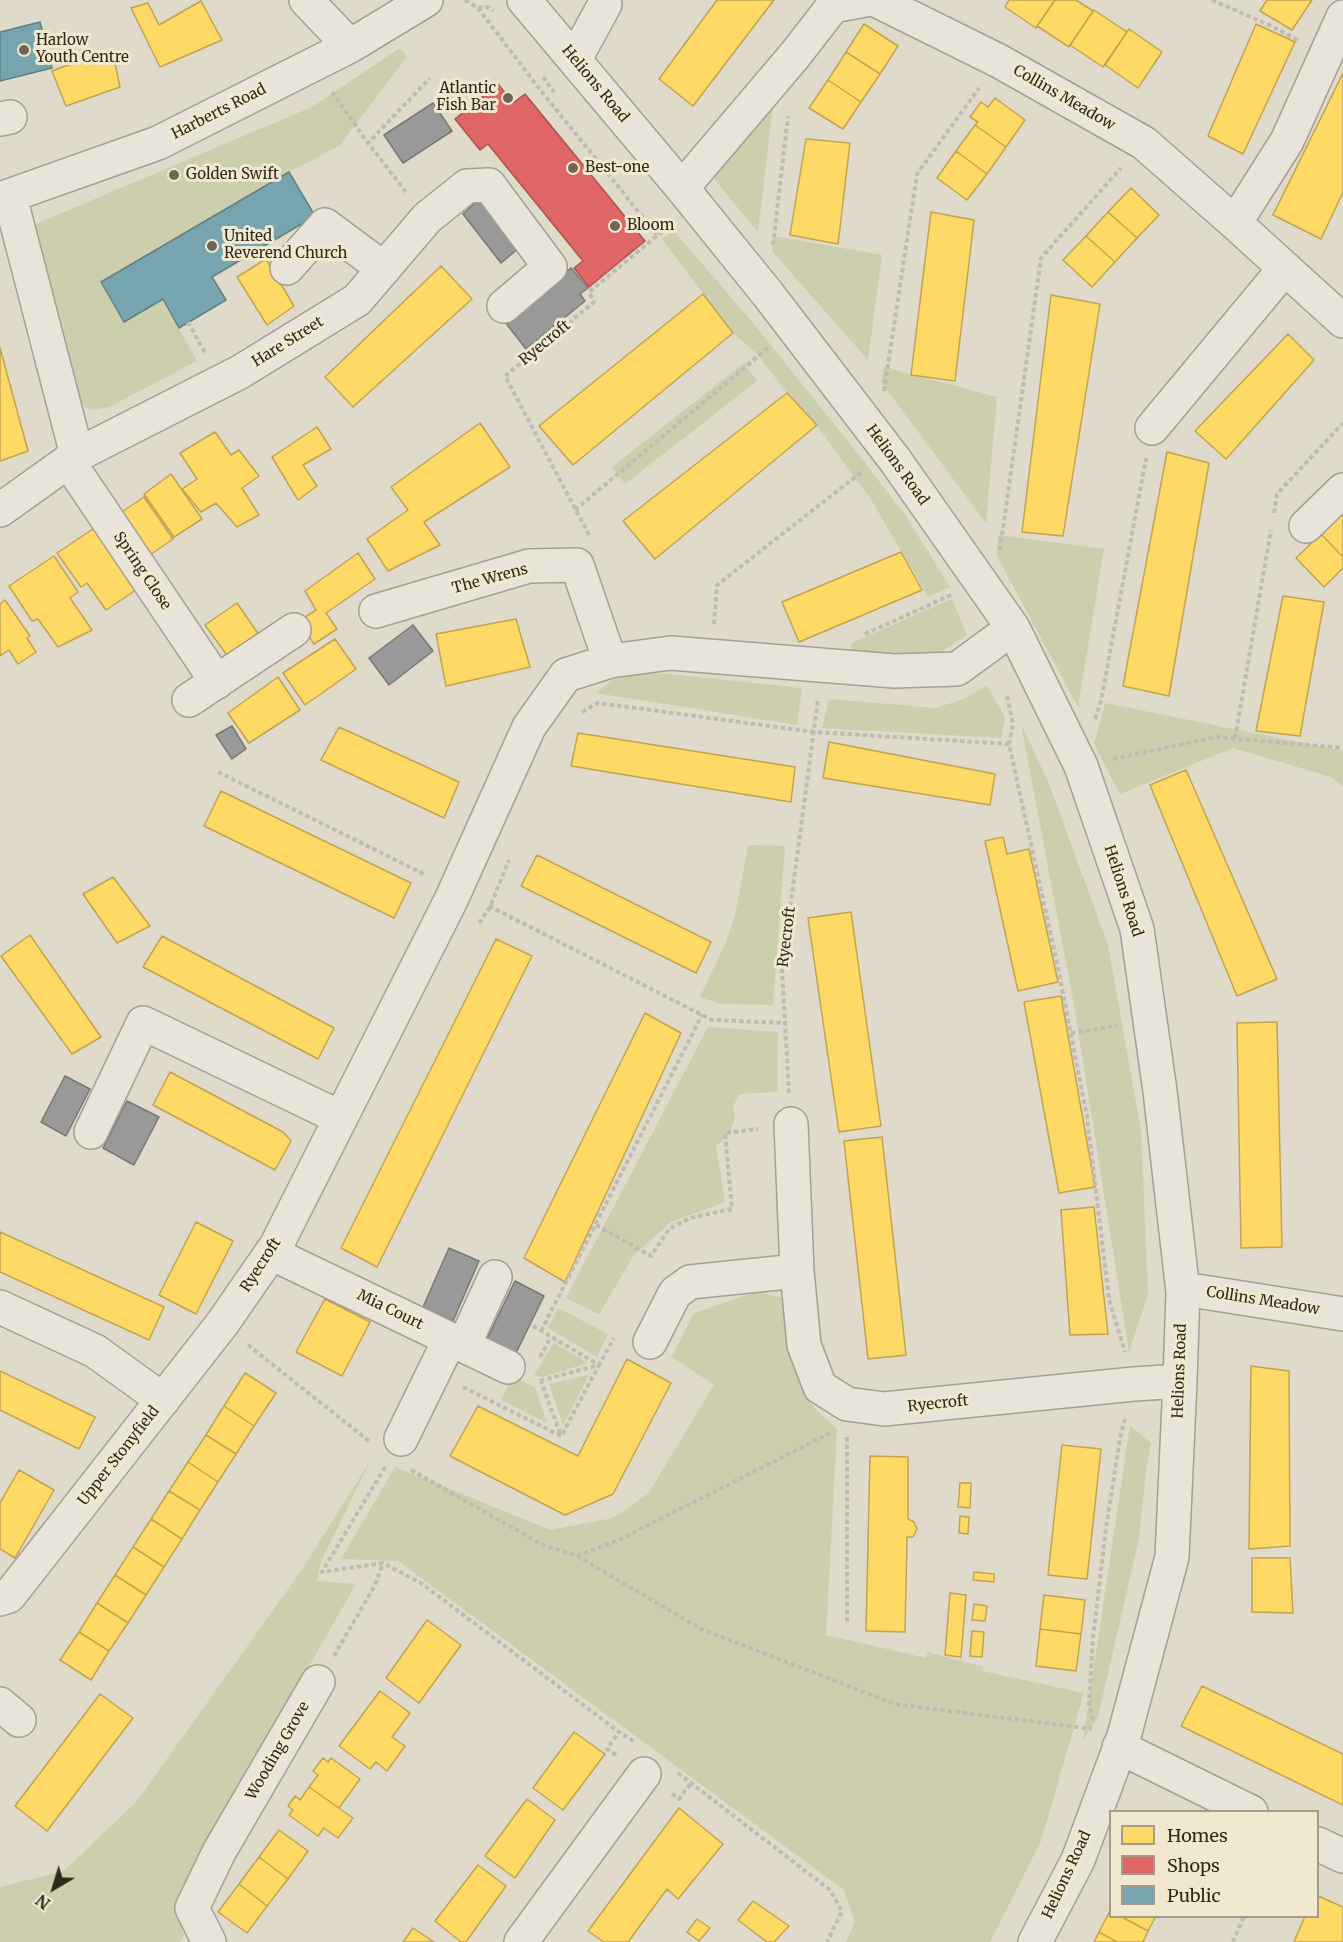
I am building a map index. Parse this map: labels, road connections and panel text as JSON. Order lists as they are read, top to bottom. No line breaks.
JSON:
{"streets":{"street":["Helions Road","Collins Meadow","Harberts Road","Hare Street","Ryecroft","Spring Close","The Wrens","Mia Court","Upper Stonyfield","Wooding Grove"]},"crossings":[["Helions Road","Collins Meadow"],["Helions Road","Ryecroft"],["Hare Street","Spring Close"],["Ryecroft","The Wrens"],["Ryecroft","Mia Court"],["Ryecroft","Upper Stonyfield"]],"places":["Harlow Youth Centre","Atlantic Fish Bar","Best-one","Golden Swift","Bloom","United Reverend Church"],"legend":["Homes","Shops","Public"],"north":"bottom left"}
